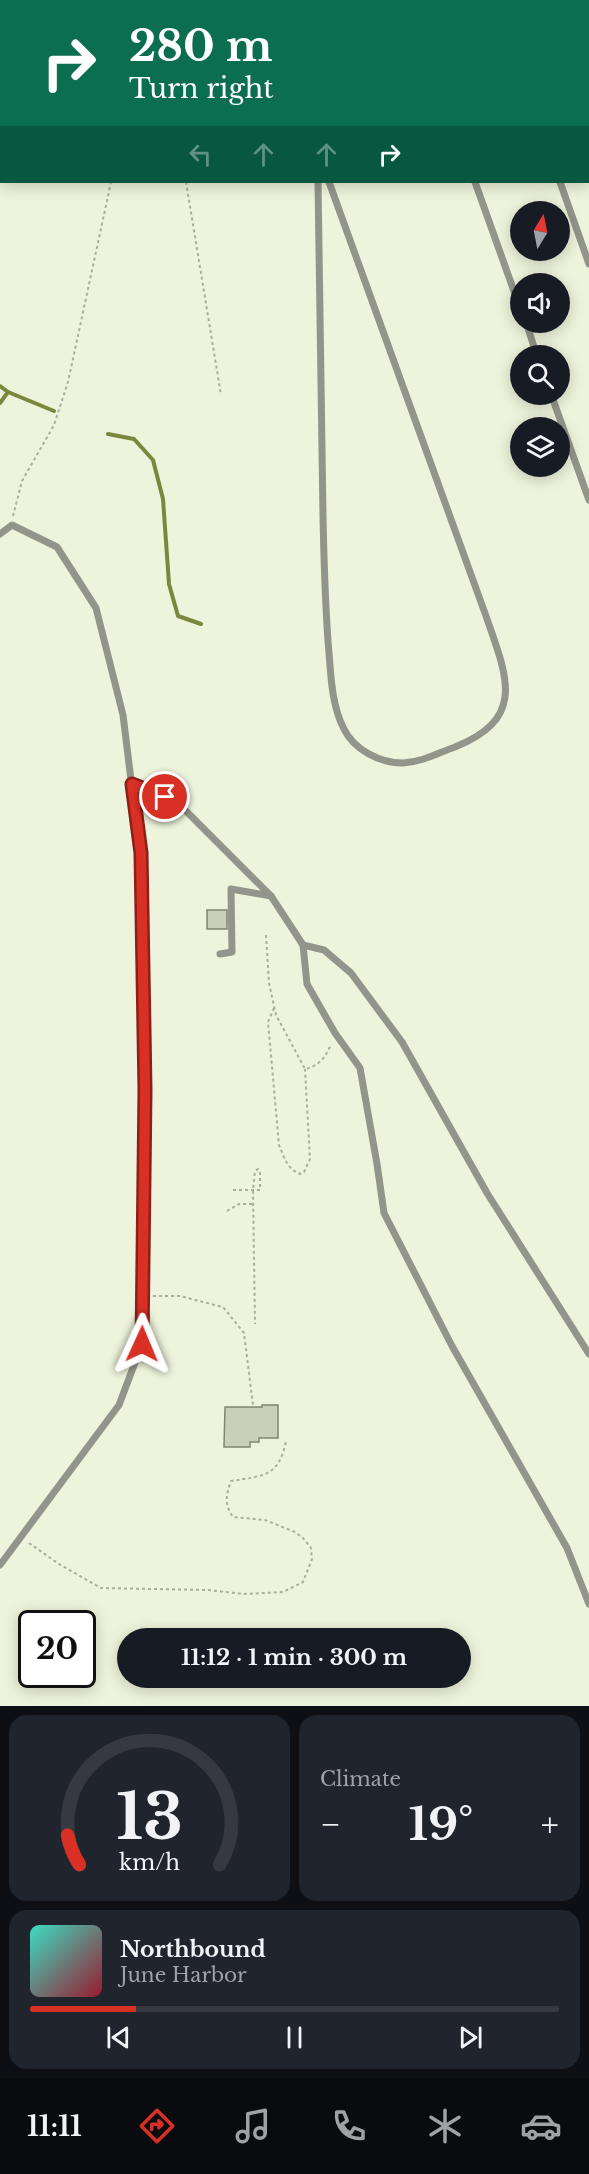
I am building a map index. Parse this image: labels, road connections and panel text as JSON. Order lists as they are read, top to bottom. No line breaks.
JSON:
{"north":"top","page":{"turn":["280 m","Turn right"],"limit":"20","trip":"11:12 · 1 min · 300 m","tile":"Climate","heat":["−","19°","+"],"song":["Northbound","June Harbor"],"tabs":"11:11","gauge":["13","km/h"]}}
